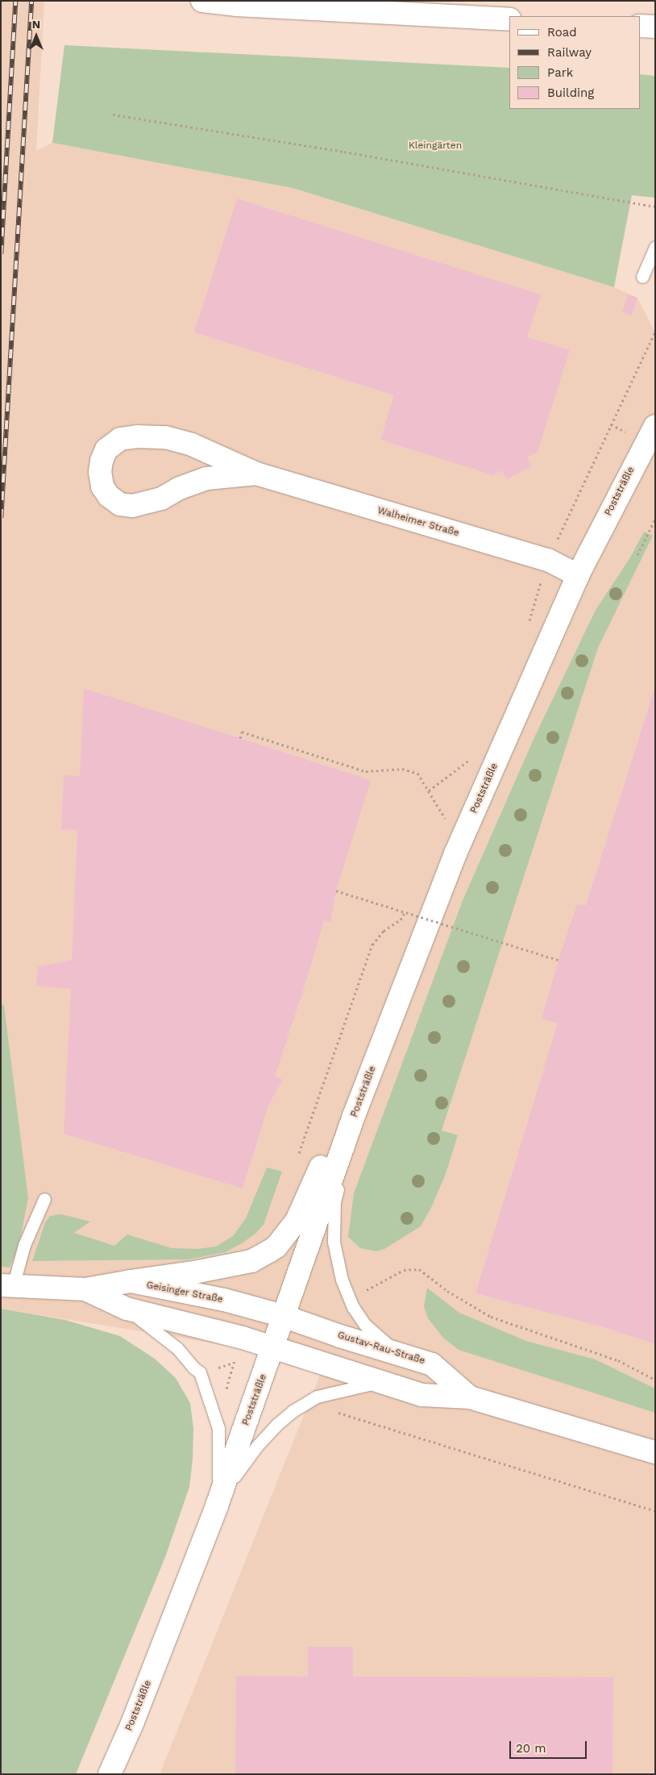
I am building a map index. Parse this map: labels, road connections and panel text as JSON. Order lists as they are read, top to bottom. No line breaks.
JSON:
{"streets":{"main road":["Poststräßle","Walheimer Straße","Geisinger Straße","Gustav-Rau-Straße"]},"crossings":[["Poststräßle","Walheimer Straße"],["Poststräßle","Geisinger Straße"],["Poststräßle","Gustav-Rau-Straße"],["Geisinger Straße","Gustav-Rau-Straße"]],"parks":["Kleingärten"],"legend":["Road","Railway","Park","Building"],"scale_bar":"20 m","north":"top"}
